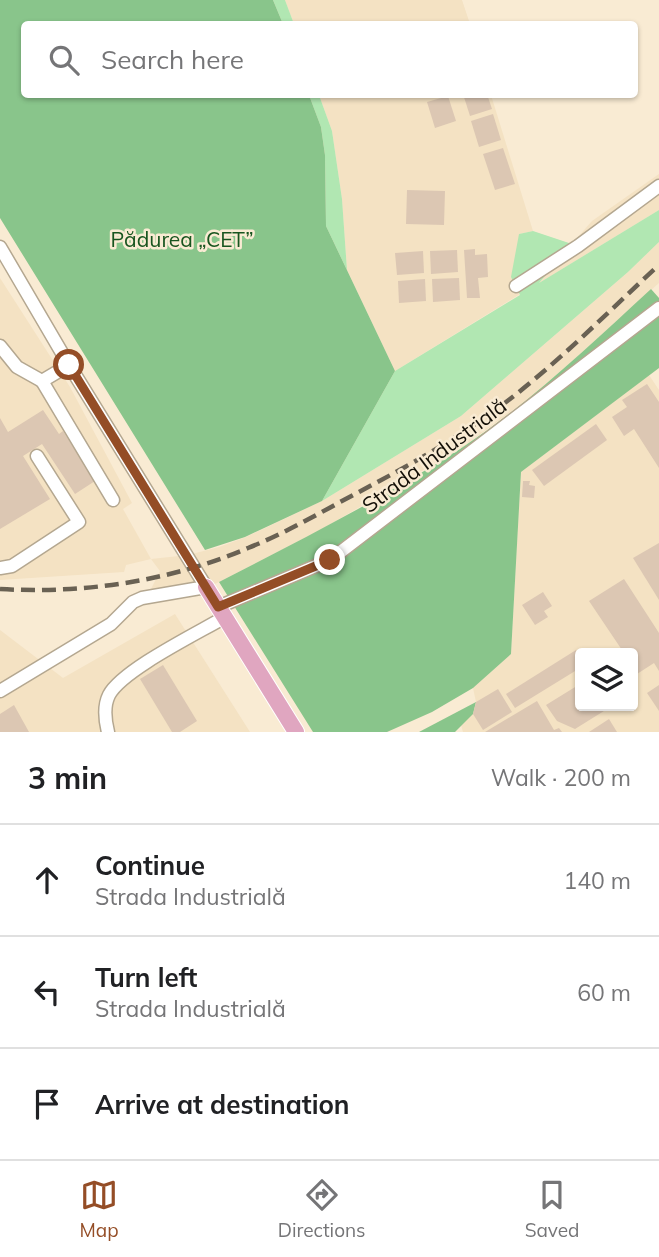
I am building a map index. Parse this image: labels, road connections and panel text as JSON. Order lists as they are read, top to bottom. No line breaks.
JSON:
{"streets":{"street":["Strada Industrială"]},"parks":["Pădurea „CET”"],"page":{"search":"Search here","heading":["3 min","Walk · 200 m"],"list":[["Continue","Strada Industrială","140 m"],["Turn left","Strada Industrială","60 m"],"Arrive at destination"],"nav":["Map","Directions","Saved"]}}
